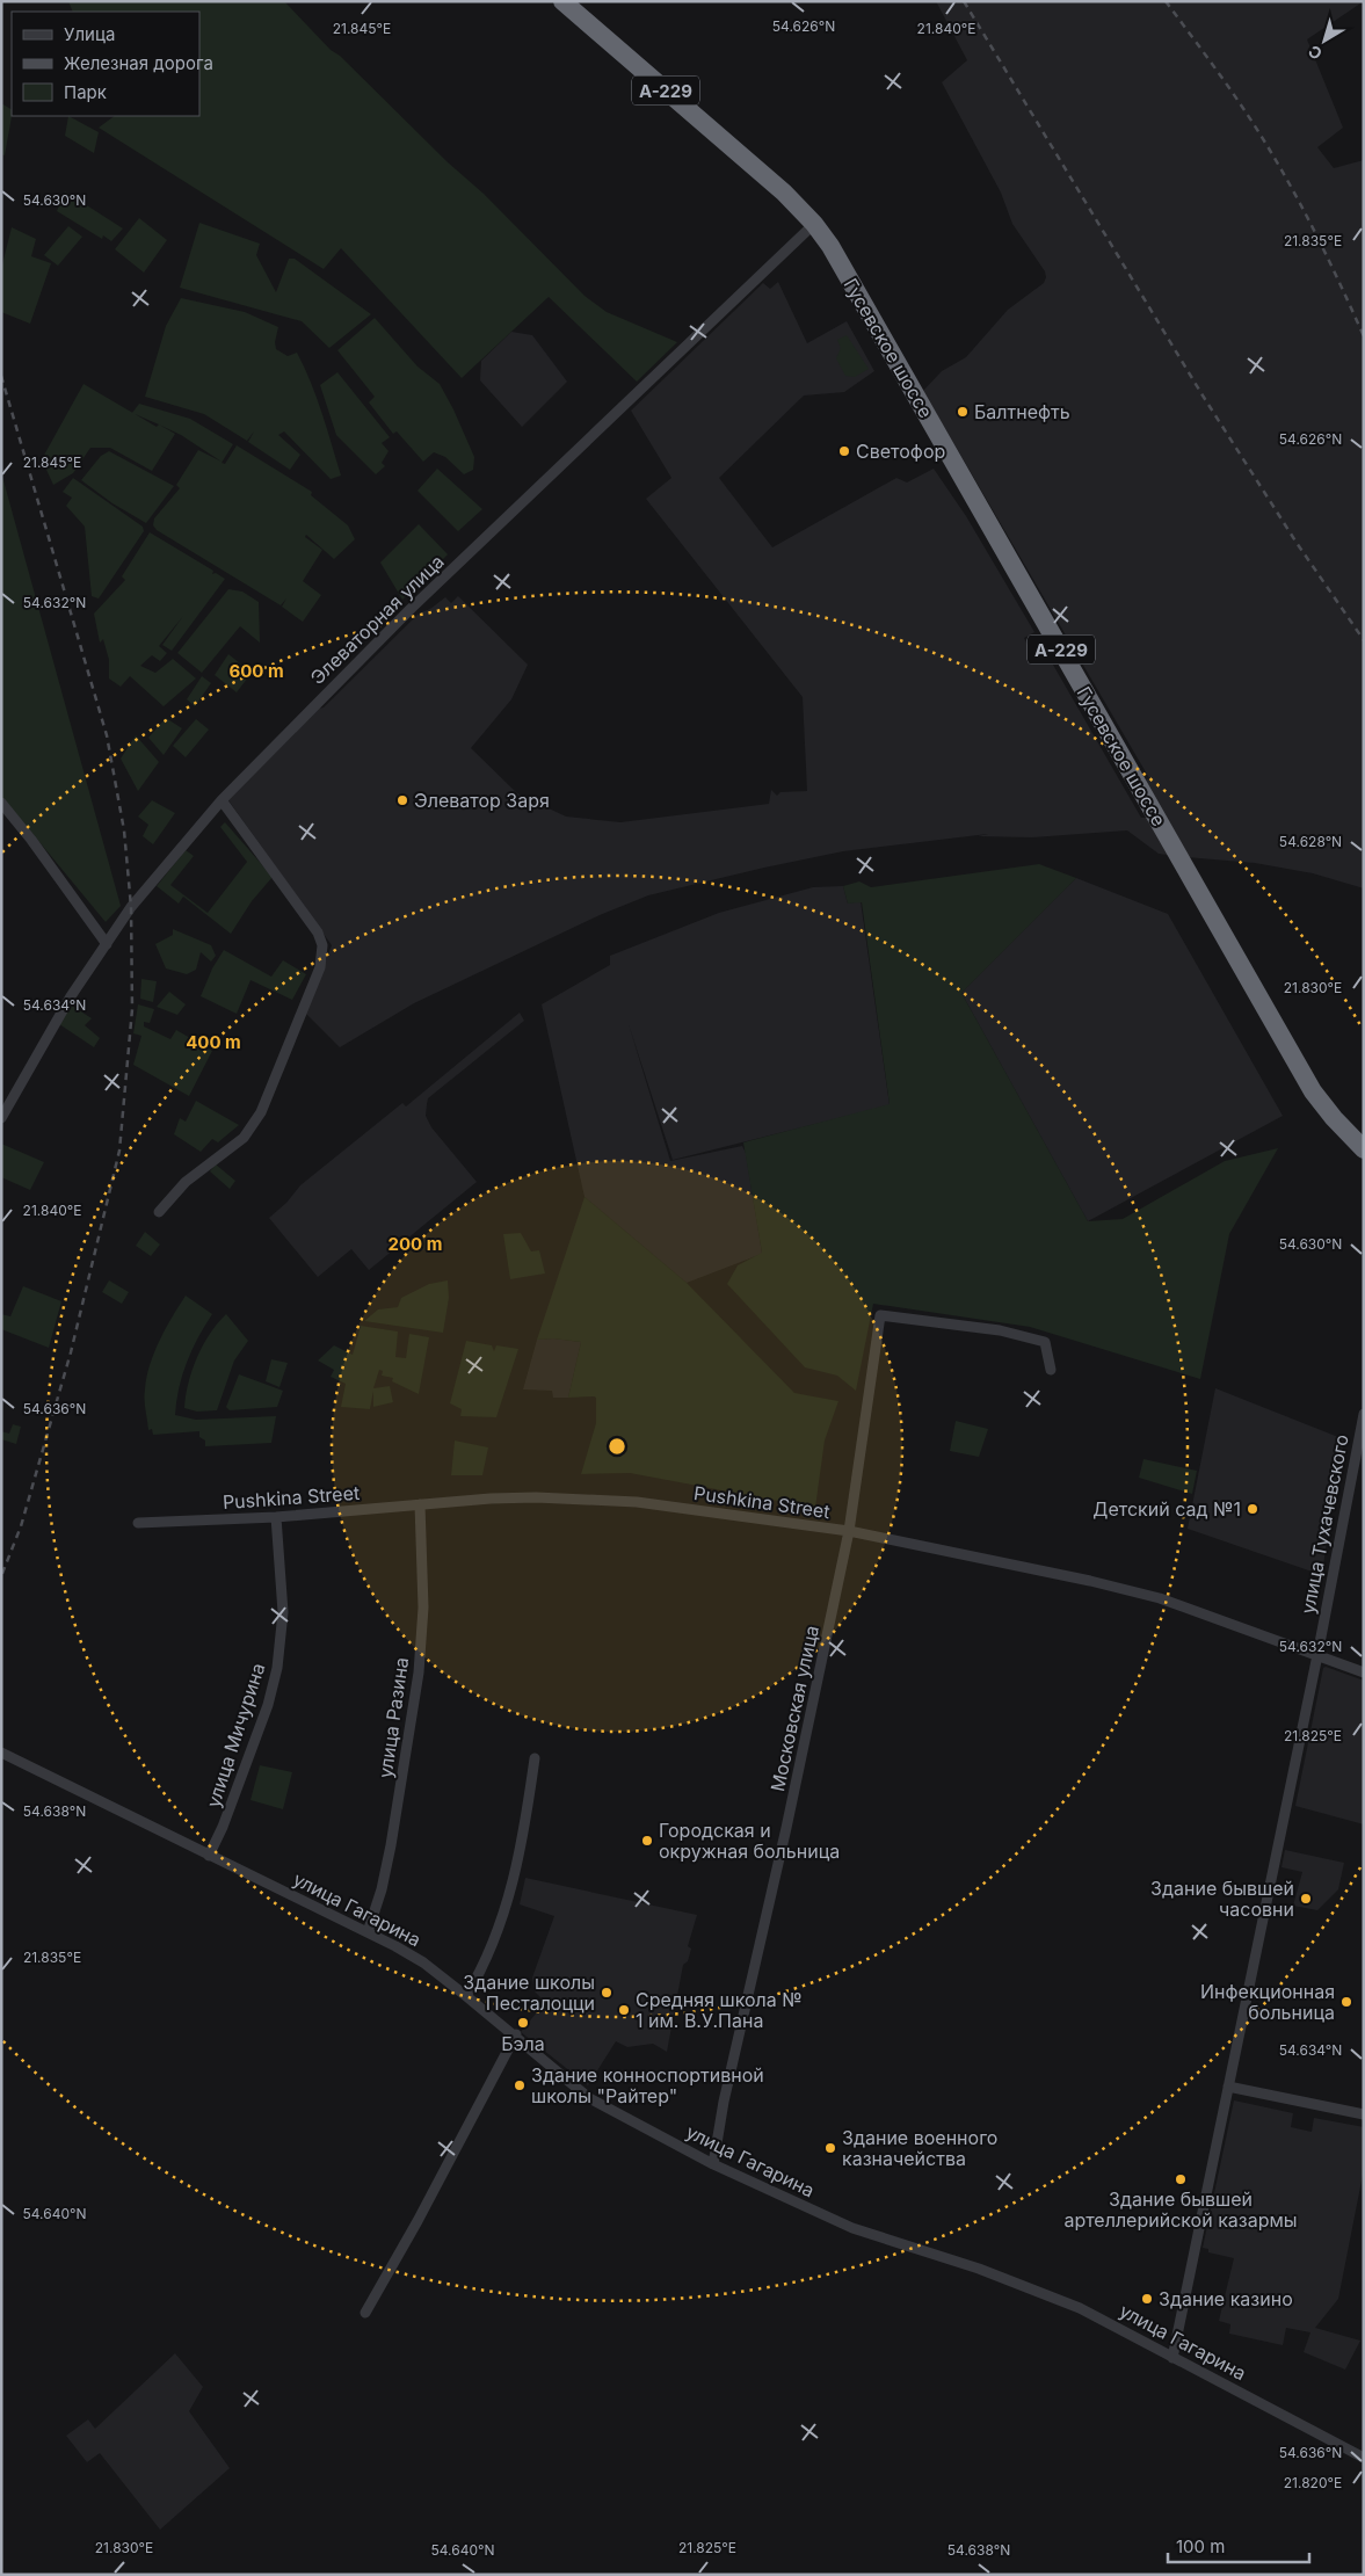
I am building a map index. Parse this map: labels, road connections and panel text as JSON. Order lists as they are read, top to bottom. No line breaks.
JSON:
{"streets":{"highway":["А-229","Гусевское шоссе"],"street":["Элеваторная улица","Pushkina Street","улица Тухачевского","Московская улица","улица Разина","улица Мичурина","улица Гагарина"]},"crossings":[["Гусевское шоссе","Элеваторная улица"],["Pushkina Street","улица Тухачевского"],["Pushkina Street","Московская улица"],["Pushkina Street","улица Разина"],["Pushkina Street","улица Мичурина"],["улица Тухачевского","улица Гагарина"],["Московская улица","улица Гагарина"],["улица Разина","улица Гагарина"],["улица Мичурина","улица Гагарина"]],"places":["Балтнефть","Светофор","Элеватор Заря","Детский сад №1","Городская и окружная больница","Здание бывшей часовни","Здание школы Песталоцци","Инфекционная больница","Средняя школа № 1 им. В.У.Пана","Бэла","Здание конноспортивной школы \"Райтер\"","Здание военного казначейства","Здание бывшей артеллерийской казармы","Здание казино"],"legend":["Улица","Железная дорога","Парк"],"scale_bar":"100 m","north":"bottom left","coordinates":["54.626°N","21.845°E","21.840°E","54.630°N","21.835°E","54.632°N","54.628°N","21.830°E","54.634°N","54.636°N","21.825°E","54.638°N","54.640°N","21.820°E"],"rings":["600 m","400 m","200 m"]}
